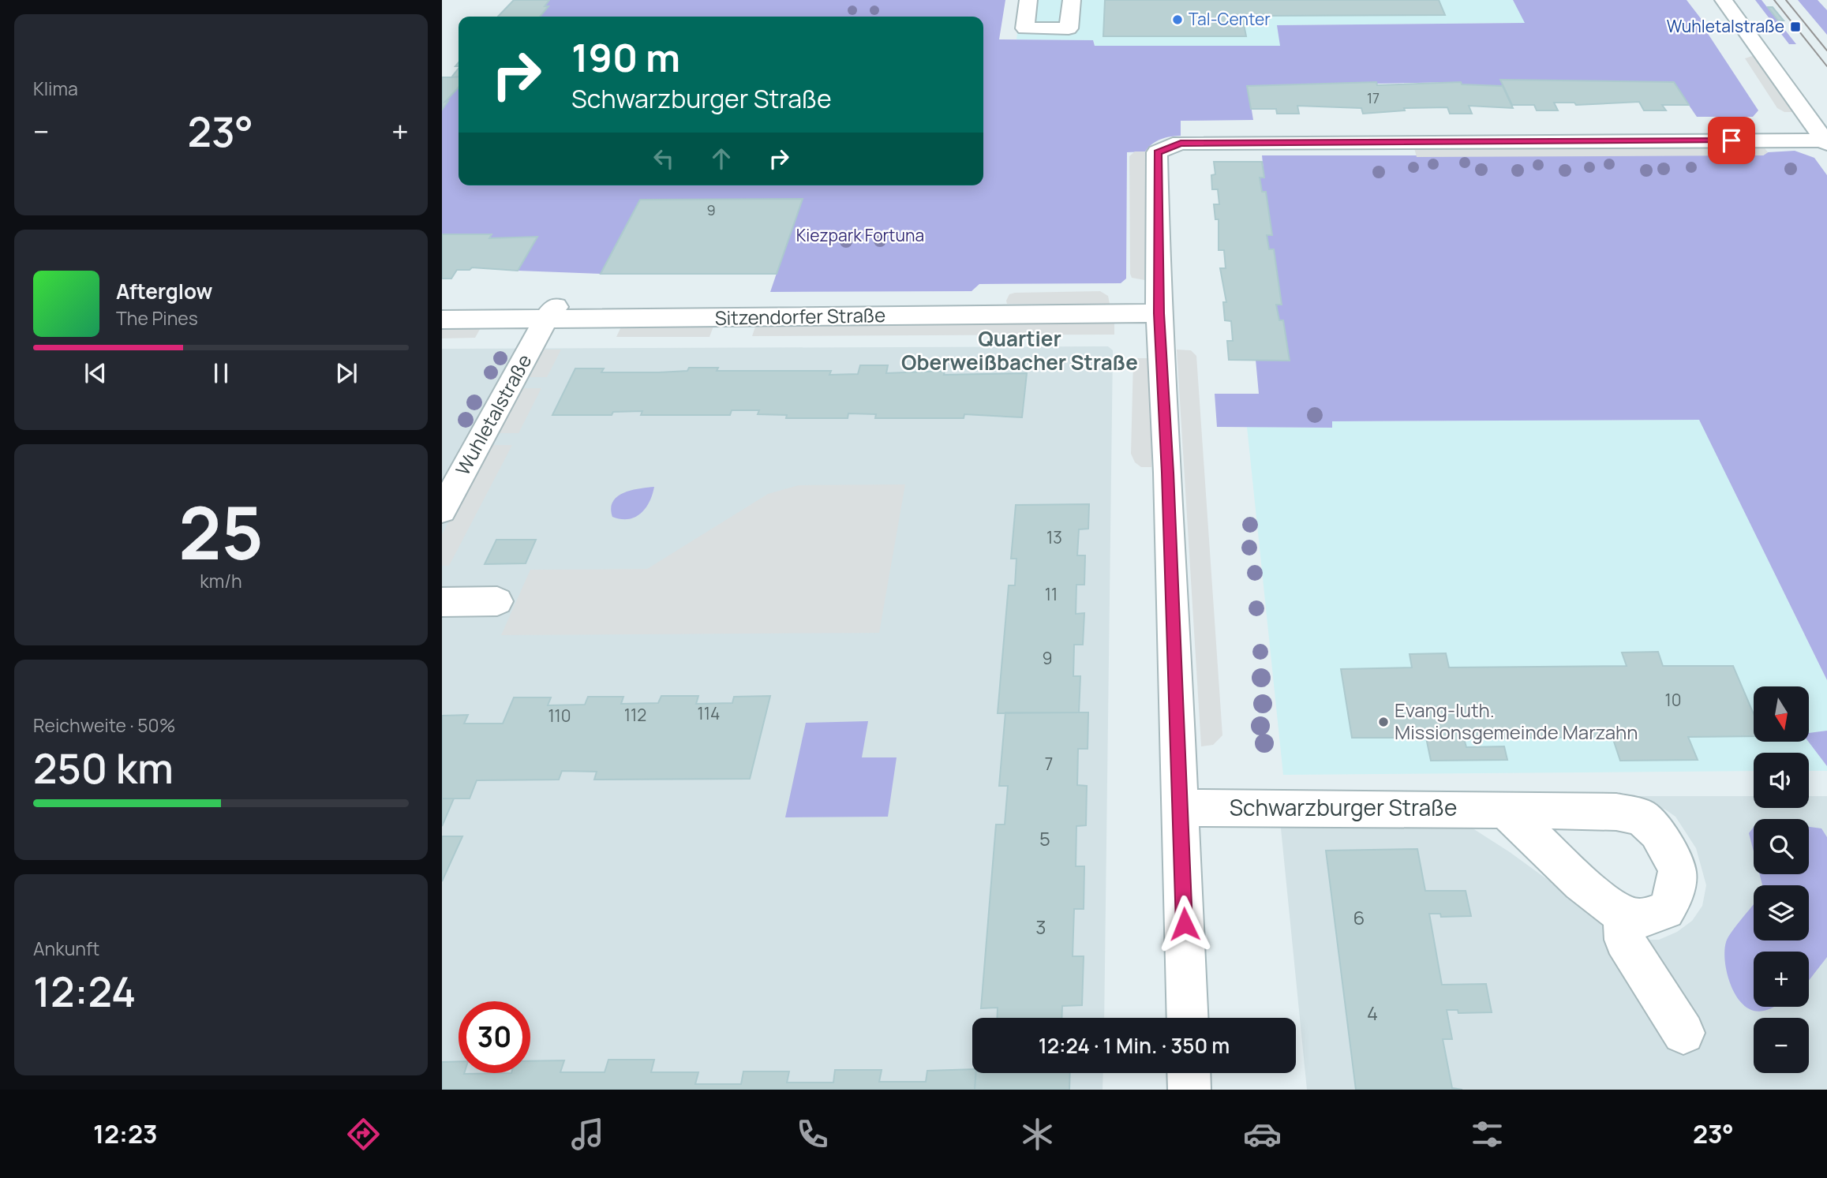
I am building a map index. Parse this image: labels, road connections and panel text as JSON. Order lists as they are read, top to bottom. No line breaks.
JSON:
{"streets":{"street":["Sitzendorfer Straße","Wuhletalstraße","Schwarzburger Straße"]},"crossings":[["Sitzendorfer Straße","Wuhletalstraße"]],"districts":["Quartier Oberweißbacher Straße"],"parks":["Kiezpark Fortuna"],"places":{"other":["Tal-Center","Evang-luth. Missionsgemeinde Marzahn"],"transit":["Wuhletalstraße"]},"house_numbers":["17","9","13","11","9","10","114","112","110","7","5","6","3","4"],"north":"bottom","page":{"tile":["Klima",["25","km/h"],["Reichweite · 50%","250 km"],["Ankunft","12:24"]],"turn":["190 m","Schwarzburger Straße"],"heat":["−","23°","+"],"song":["Afterglow","The Pines"],"map_buttons":["+","−"],"limit":"30","trip":"12:24 · 1 Min. · 350 m","tabs":["12:23","23°"]}}
